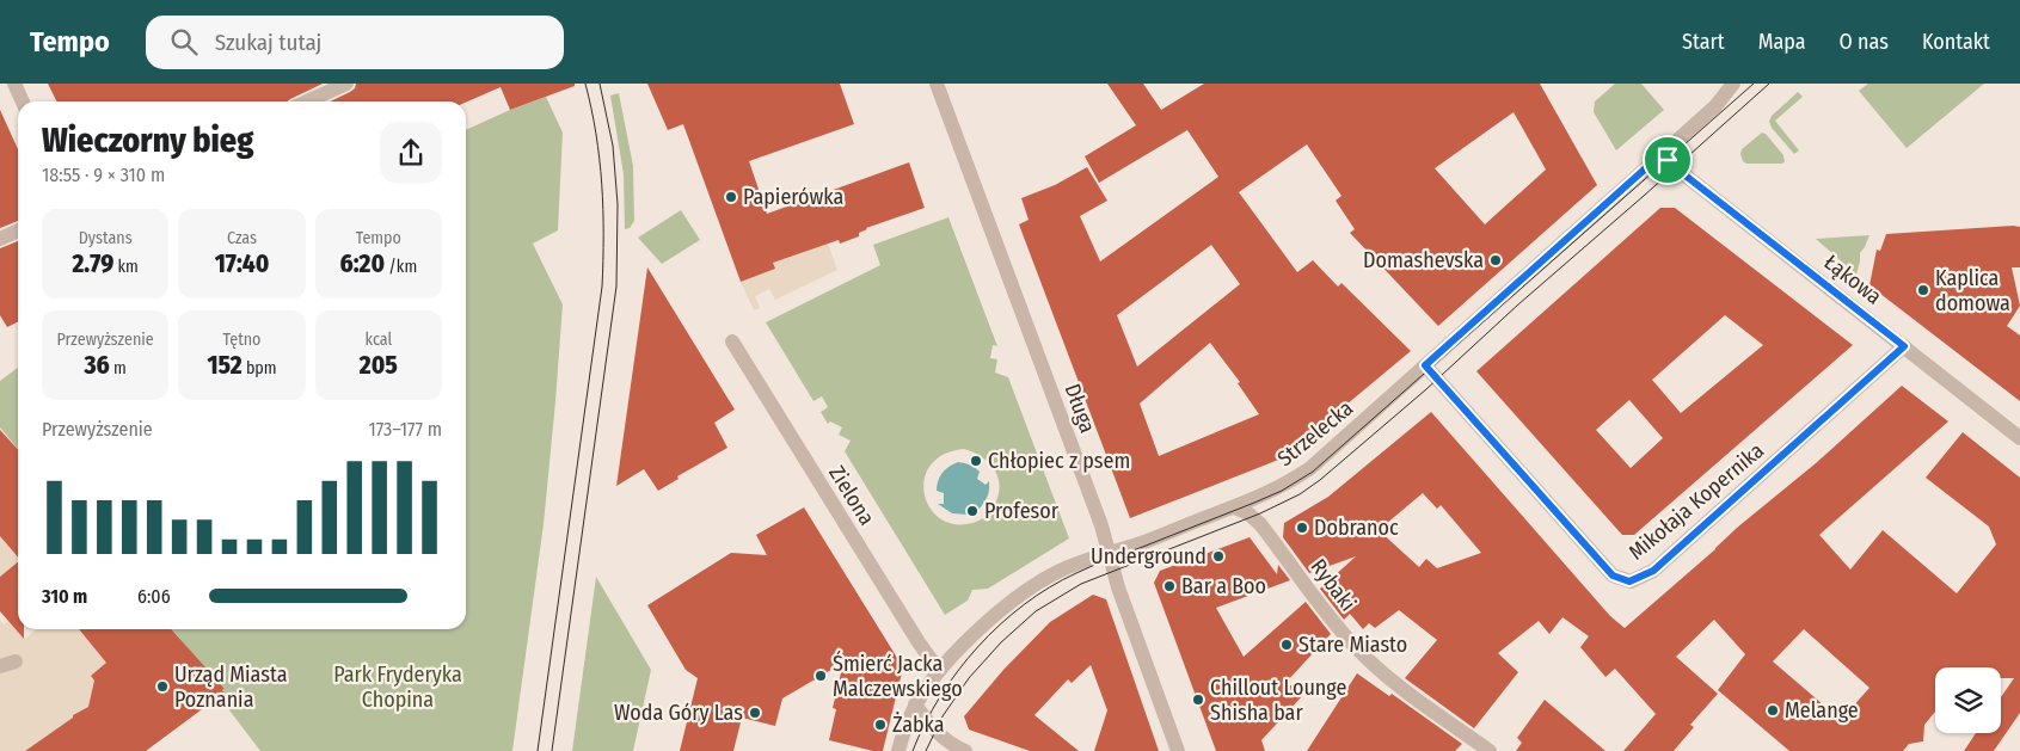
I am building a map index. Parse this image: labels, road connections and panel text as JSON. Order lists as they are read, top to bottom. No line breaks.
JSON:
{"streets":{"street":["Łąkowa","Długa","Strzelecka","Zielona","Mikołaja Kopernika","Rybaki"]},"crossings":[["Łąkowa","Strzelecka"],["Łąkowa","Mikołaja Kopernika"],["Długa","Strzelecka"],["Strzelecka","Zielona"],["Strzelecka","Mikołaja Kopernika"],["Strzelecka","Rybaki"]],"parks":["Park Fryderyka Chopina"],"places":["Papierówka","Domashevska","Kaplica domowa","Chłopiec z psem","Profesor","Dobranoc","Underground","Bar a Boo","Stare Miasto","Śmierć Jacka Malczewskiego","Urząd Miasta Poznania","Chillout Lounge Shisha bar","Melange","Woda Góry Las","Żabka"],"page":{"header":"Tempo","search":"Szukaj tutaj","nav":["Start","Mapa","O nas","Kontakt"],"heading":["Wieczorny bieg","18:55 · 9 × 310 m"],"stats":[["Dystans","2.79 km"],["Czas","17:40"],["Tempo","6:20 /km"],["Przewyższenie","36 m"],["Tętno","152 bpm"],["kcal","205"]],"chart":["Przewyższenie","173–177 m"],"list":[{"name":"310 m","note":"6:06"}]}}
